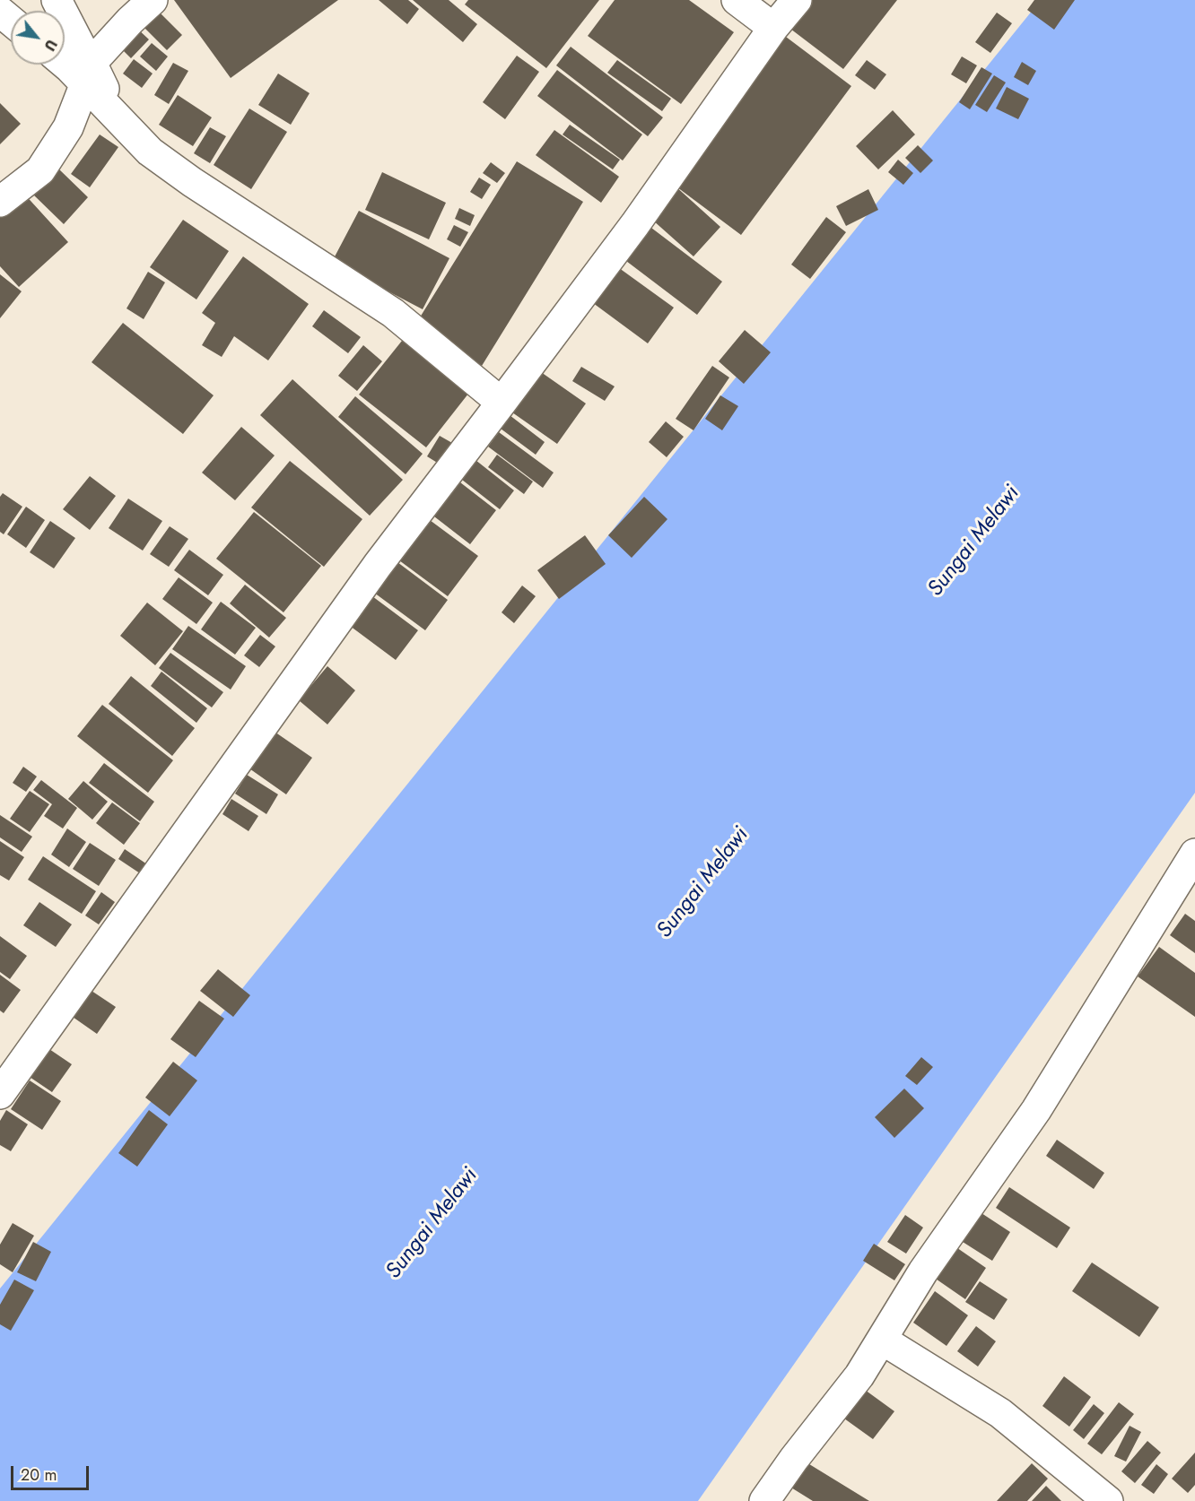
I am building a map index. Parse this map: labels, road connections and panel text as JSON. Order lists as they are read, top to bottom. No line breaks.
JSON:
{"water":["Sungai Melawi"],"scale_bar":"20 m","north":"bottom right"}
